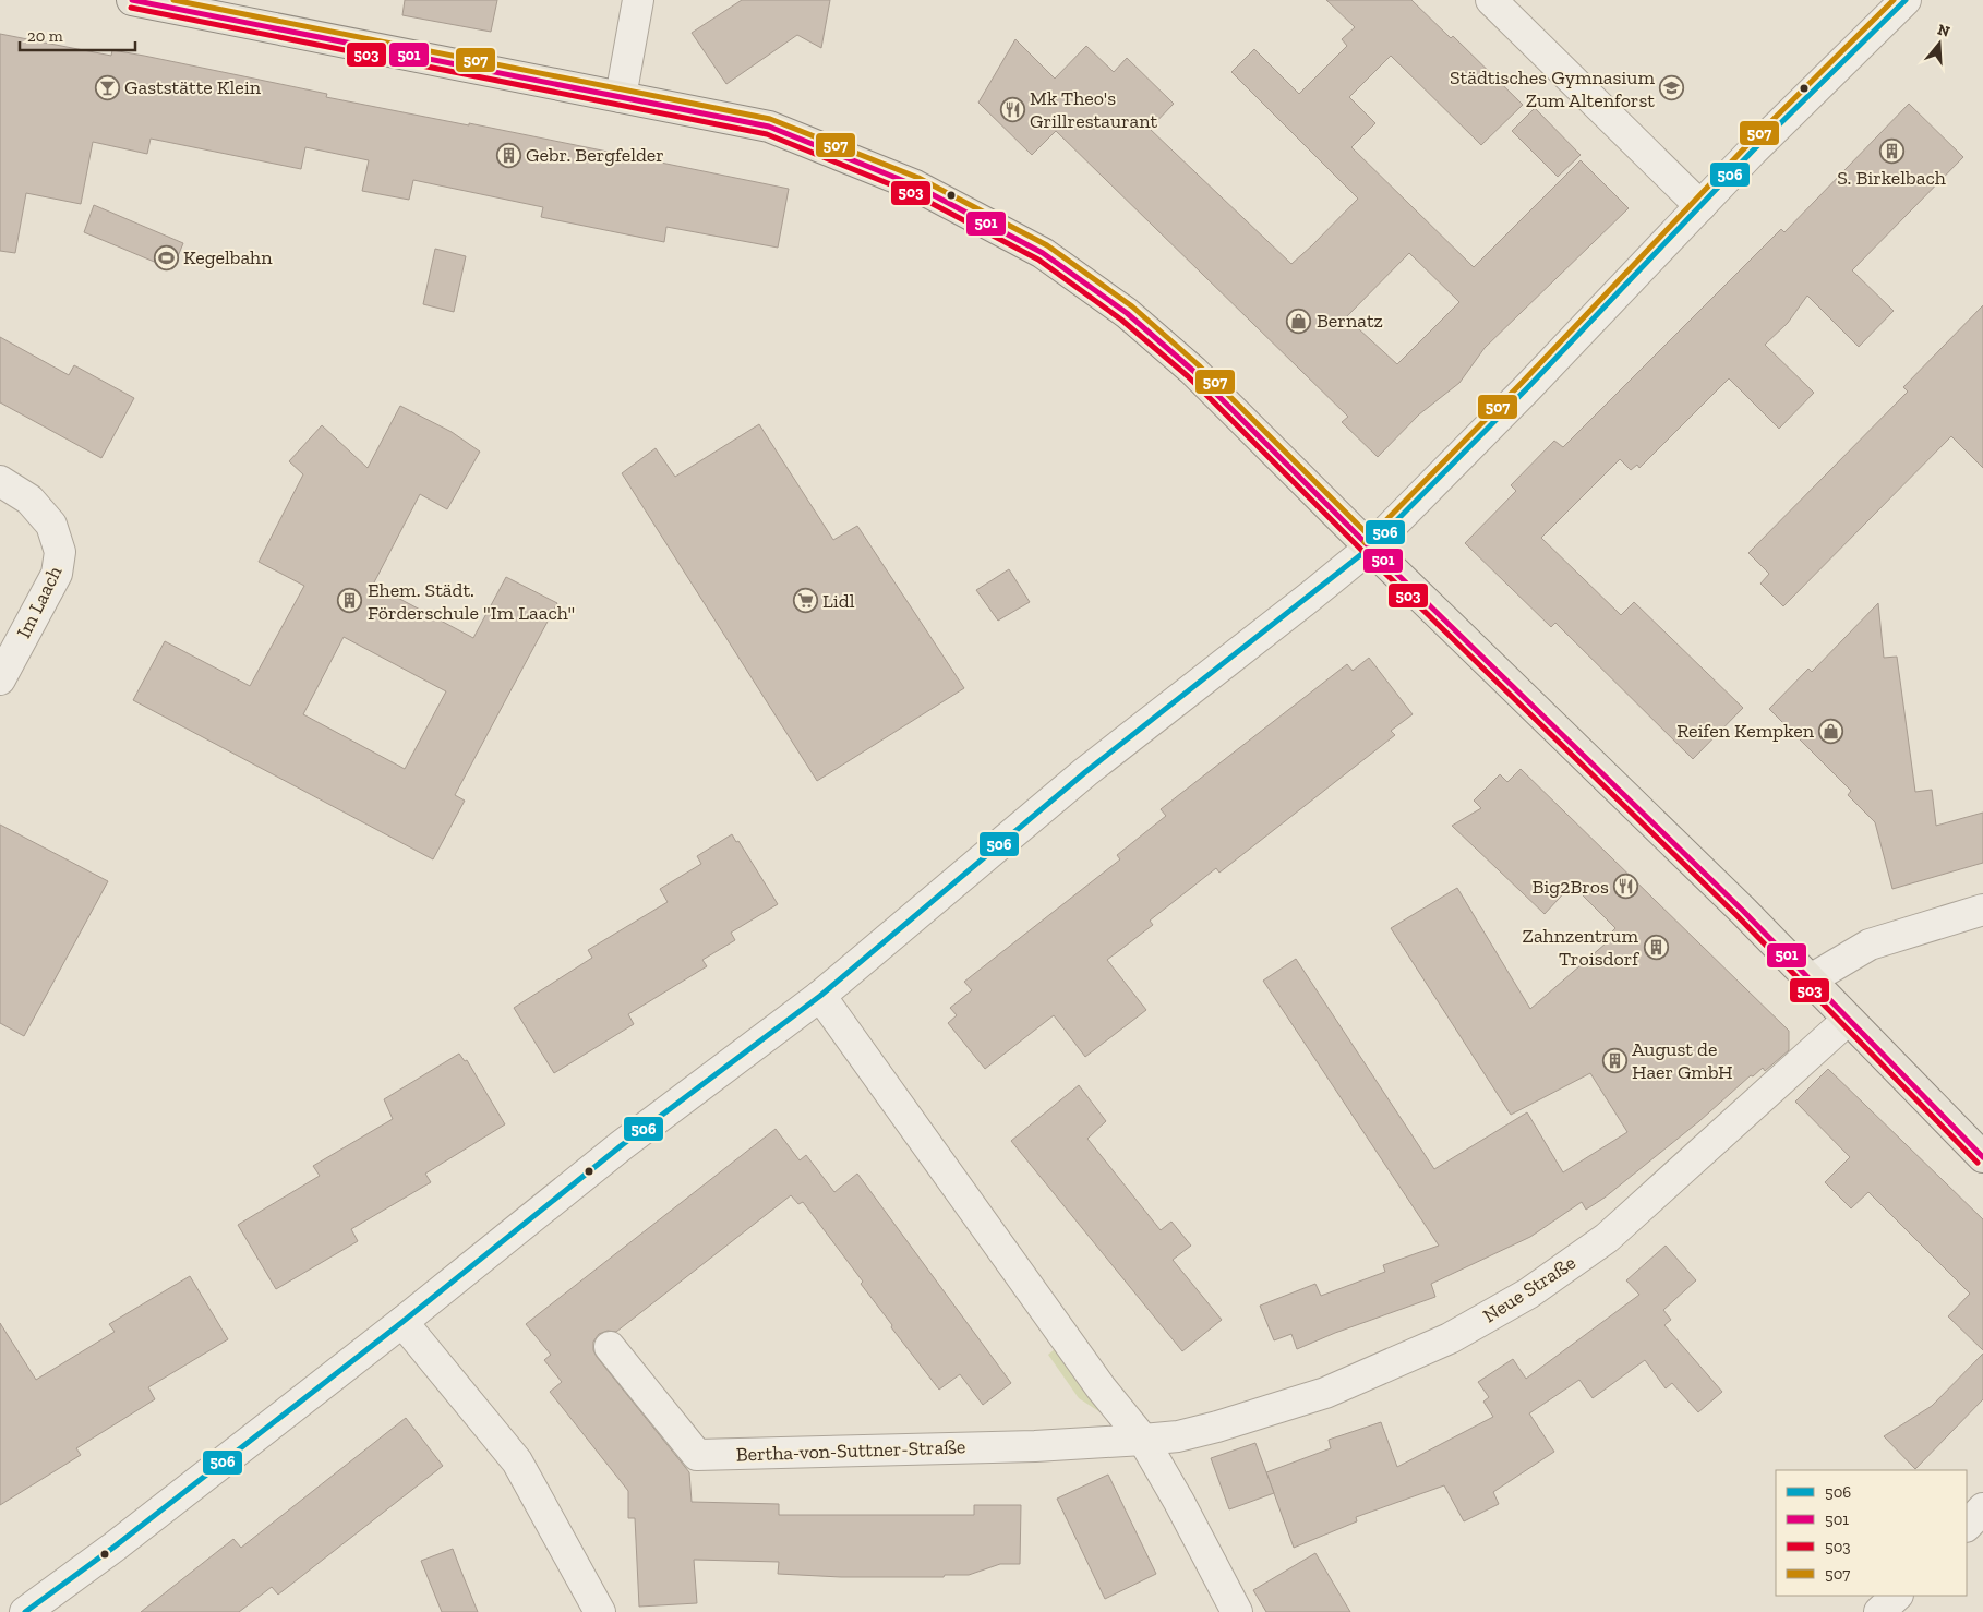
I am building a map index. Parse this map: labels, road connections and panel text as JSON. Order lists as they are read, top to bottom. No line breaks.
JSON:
{"streets":{"street":["Im Laach","Neue Straße","Bertha-von-Suttner-Straße"]},"crossings":[["Neue Straße","Bertha-von-Suttner-Straße"]],"places":{"bar":["Gaststätte Klein"],"school or university":["Städtisches Gymnasium Zum Altenforst"],"restaurant":["Mk Theo's Grillrestaurant","Big2Bros"],"building":["S. Birkelbach","Gebr. Bergfelder","Ehem. Städt. Förderschule \"Im Laach\"","Zahnzentrum Troisdorf","August de Haer GmbH"],"sports":["Kegelbahn"],"shop":["Bernatz","Reifen Kempken"],"supermarket":["Lidl"]},"lines":["transit line 506","transit line 501","transit line 507","transit line 503"],"legend":["506","501","503","507"],"scale_bar":"20 m","north":"top"}
